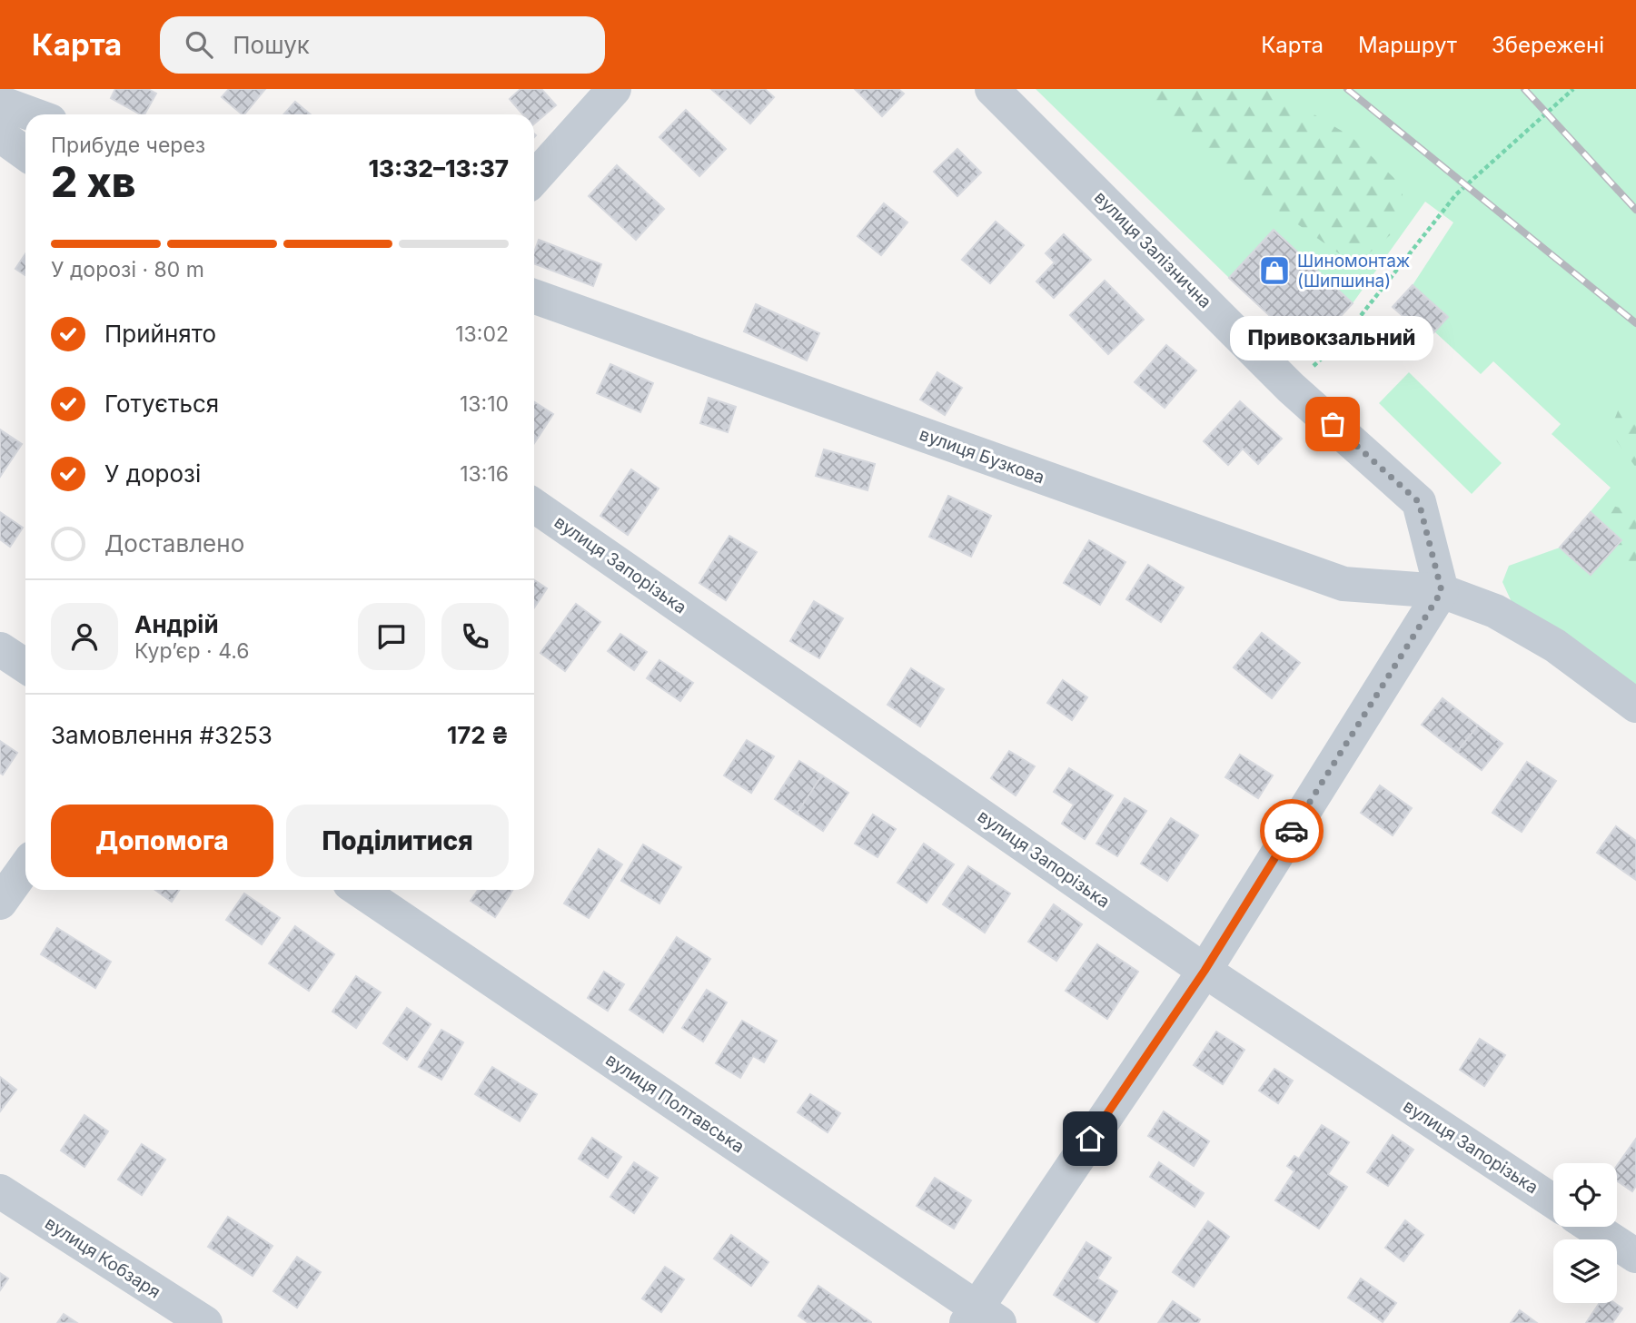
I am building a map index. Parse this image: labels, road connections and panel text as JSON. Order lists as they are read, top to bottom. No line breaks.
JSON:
{"streets":{"street":["вулиця Залізнична","вулиця Бузкова","вулиця Запорізька","вулиця Полтавська","вулиця Кобзаря"]},"crossings":[["вулиця Залізнична","вулиця Бузкова"]],"places":{"shop":["Шиномонтаж (Шипшина)"],"other":["Привокзальний"]},"page":{"header":"Карта","search":"Пошук","nav":["Карта","Маршрут","Збережені"],"heading":["2 хв","Прибуде через","13:32–13:37"],"panel":["Андрій","Кур’єр · 4.6","Замовлення #3253","172 ₴"],"bar":"У дорозі · 80 m","list":[["Прийнято","13:02"],["Готується","13:10"],["У дорозі","13:16"],"Доставлено"],"bubble":"Привокзальний","buttons":["Допомога","Поділитися"]}}
